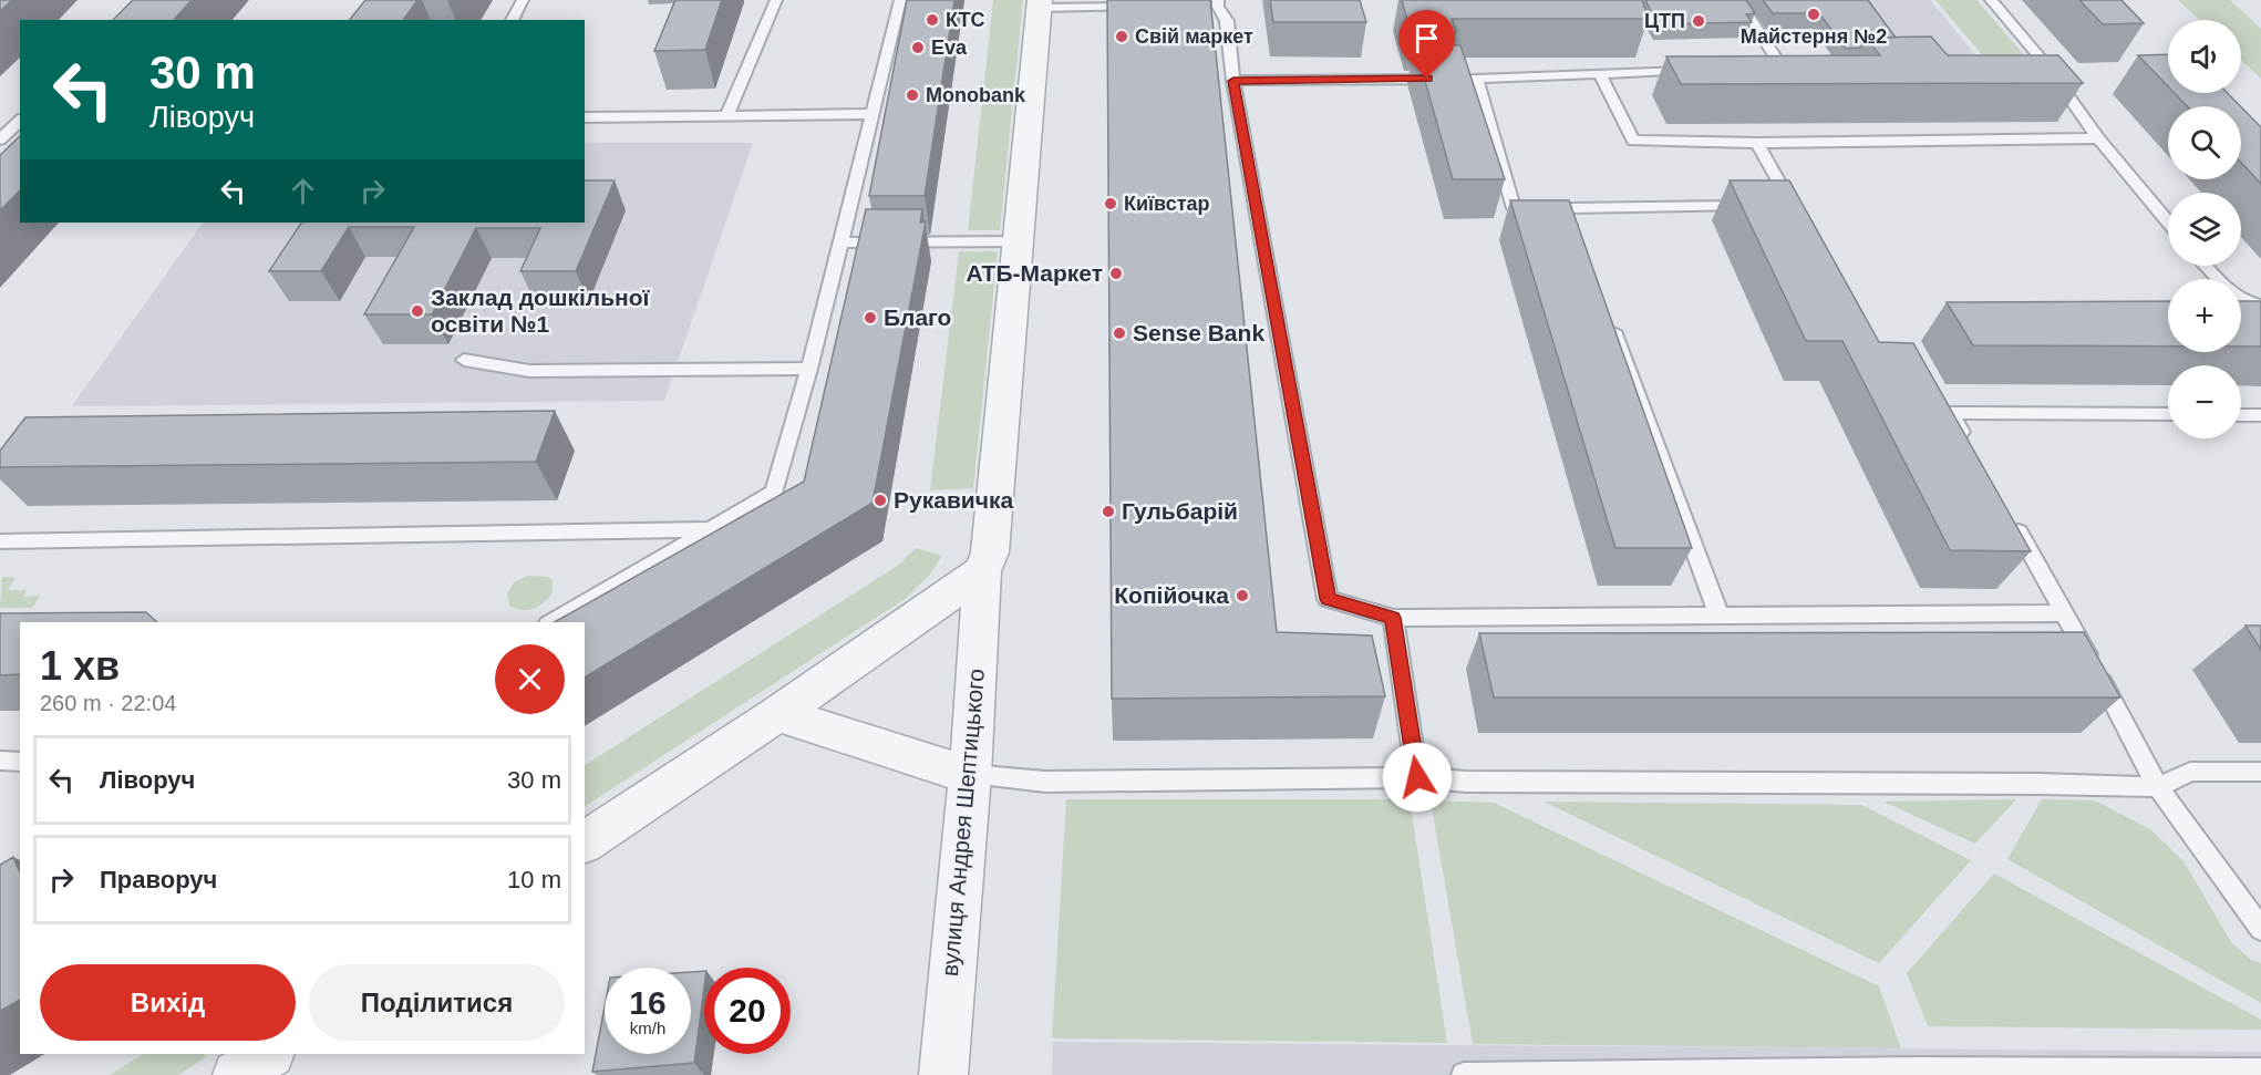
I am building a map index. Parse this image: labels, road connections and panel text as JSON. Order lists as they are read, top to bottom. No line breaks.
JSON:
{"streets":{"street":["вулиця Андрея Шептицького"]},"places":["Майстерня №2","КТС","ЦТП","Свій маркет","Eva","Monobank","Київстар","АТБ-Маркет","Заклад дошкільної освіти №1","Благо","Sense Bank","Рукавичка","Гульбарій","Копійочка"],"page":{"map_buttons":["+","−"],"turn":["30 m","Ліворуч"],"heading":["1 хв","260 m · 22:04"],"list":[{"name":"Ліворуч","value":"30 m"},{"name":"Праворуч","value":"10 m"}],"buttons":["Вихід","Поділитися"],"speed":"16 km/h","limit":"20"}}
